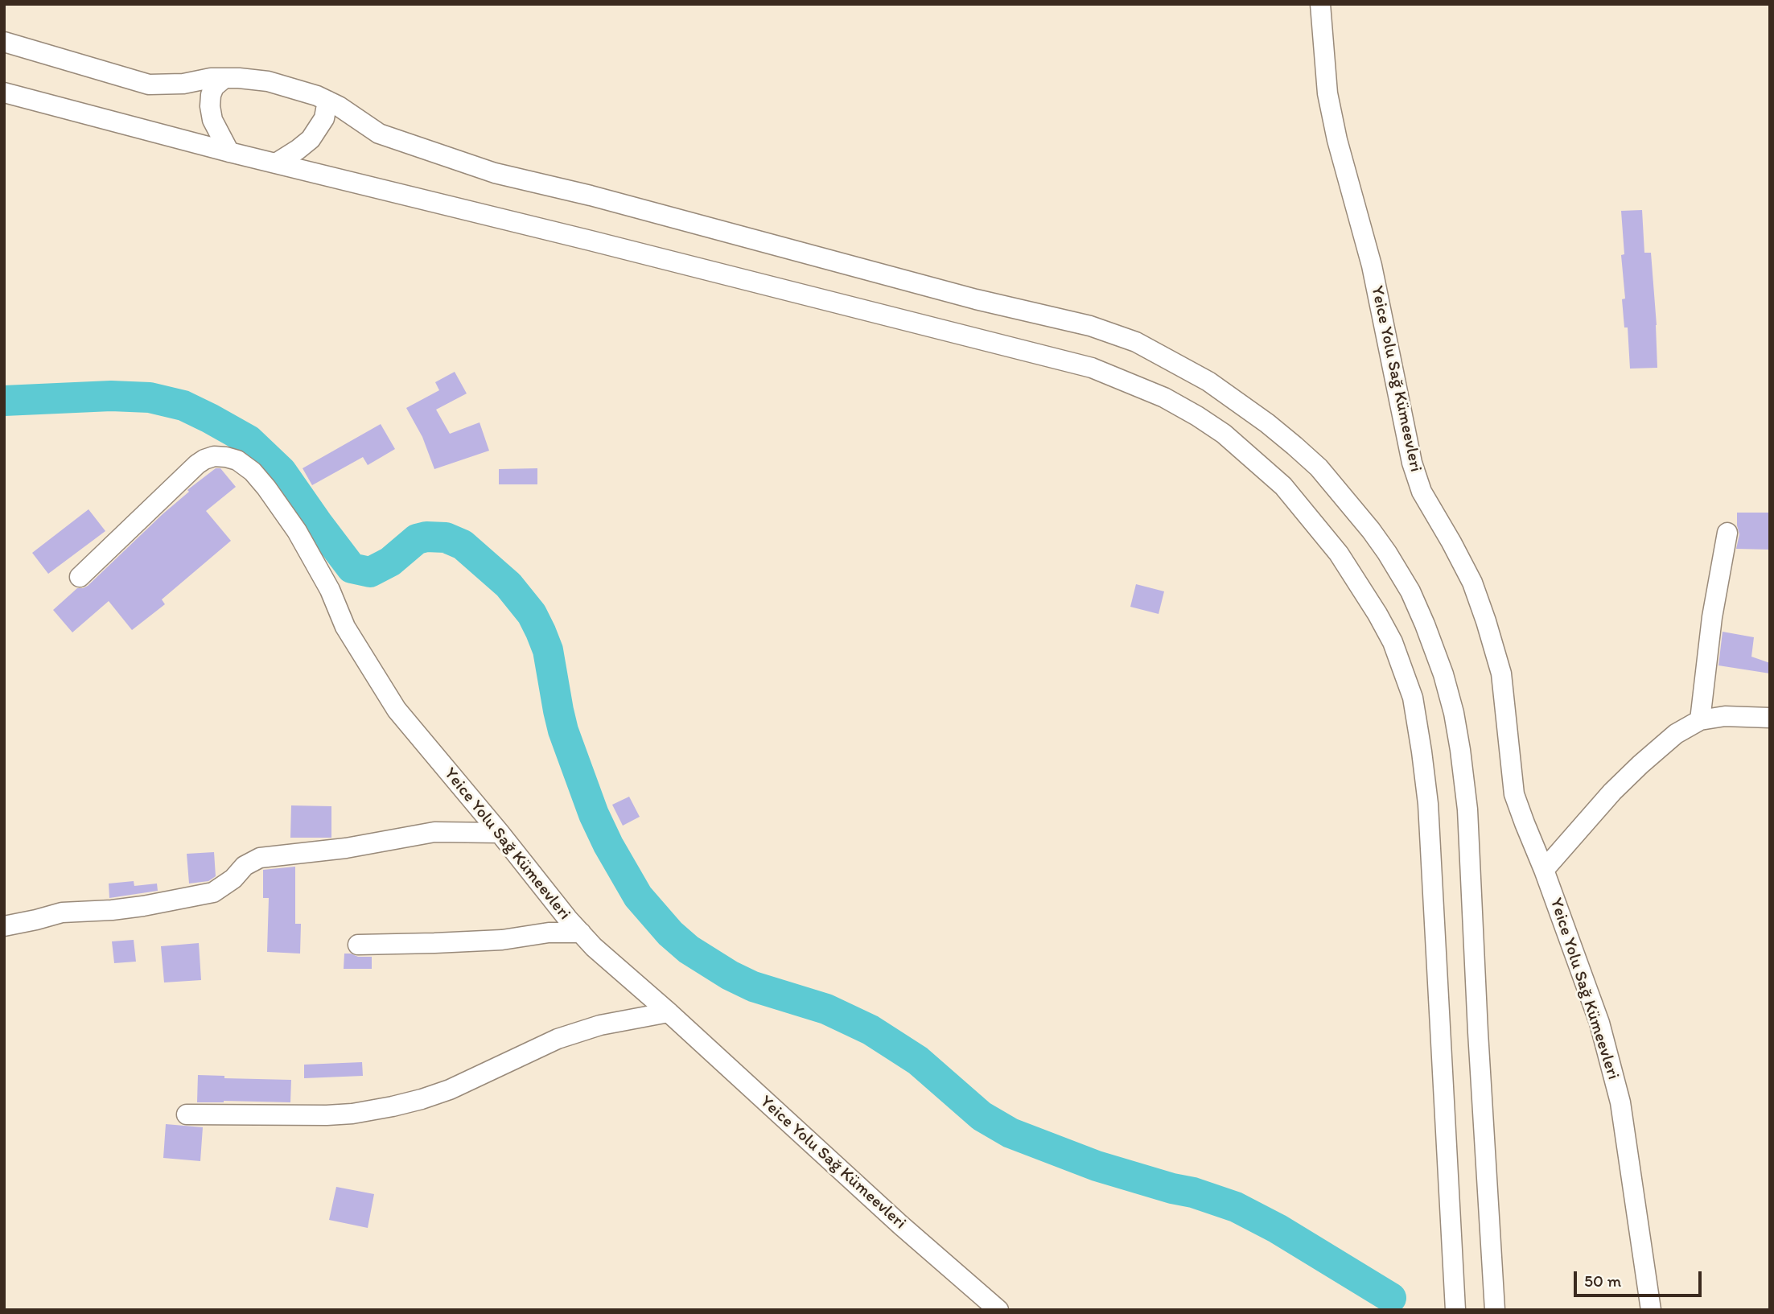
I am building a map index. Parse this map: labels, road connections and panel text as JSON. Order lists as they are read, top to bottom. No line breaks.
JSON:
{"streets":{"street":["Yeice Yolu Sağ Kümeevleri"]},"scale_bar":"50 m"}
